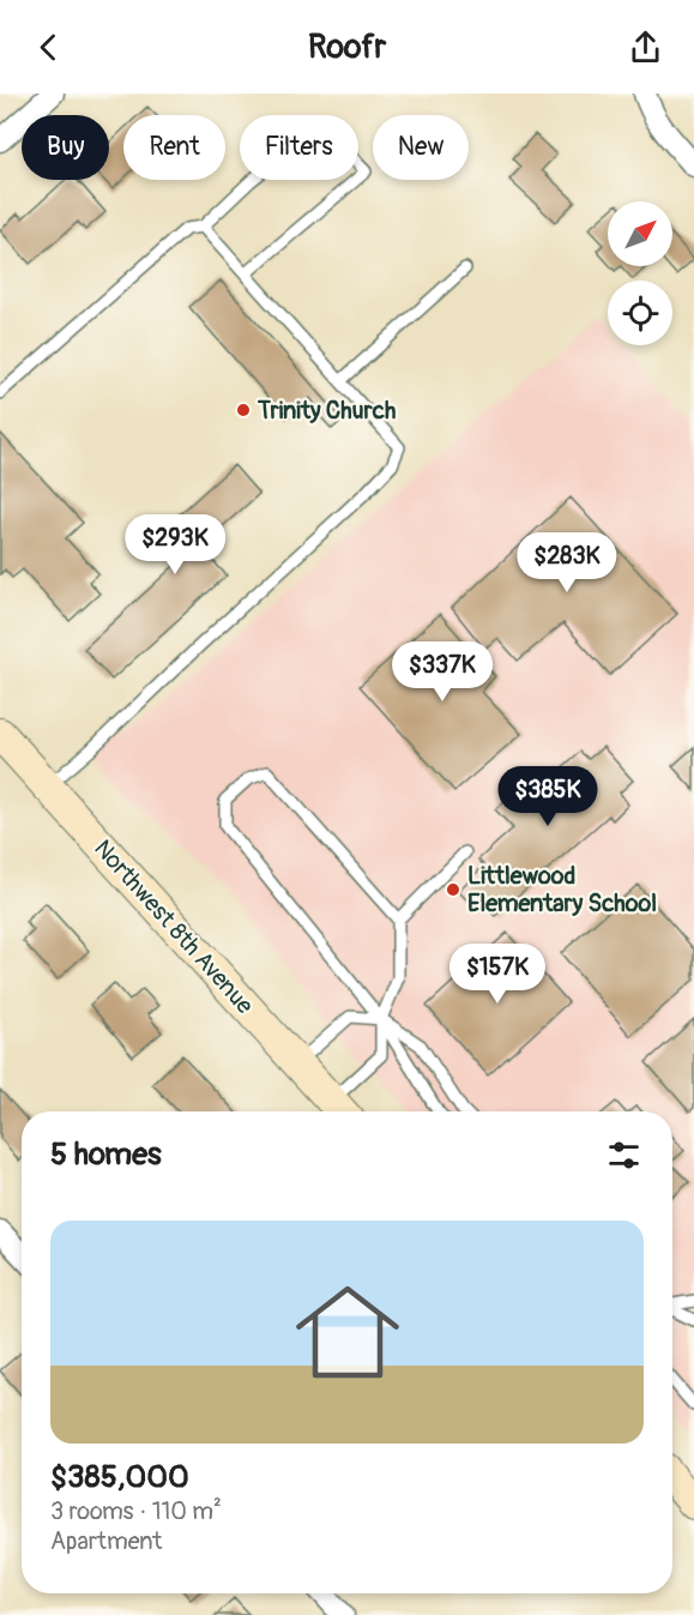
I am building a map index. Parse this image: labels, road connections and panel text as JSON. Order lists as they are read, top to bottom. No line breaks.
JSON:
{"streets":{"street":["Northwest 8th Avenue"]},"places":["Trinity Church","Littlewood Elementary School"],"north":"top right","page":{"header":"Roofr","chip":["Buy","Rent","Filters","New"],"price":["$293K","$283K","$337K","$385K","$157K"],"heading":"5 homes","list":[{"name":"$385,000","note":"3 rooms · 110 m² · Apartment"}]}}
